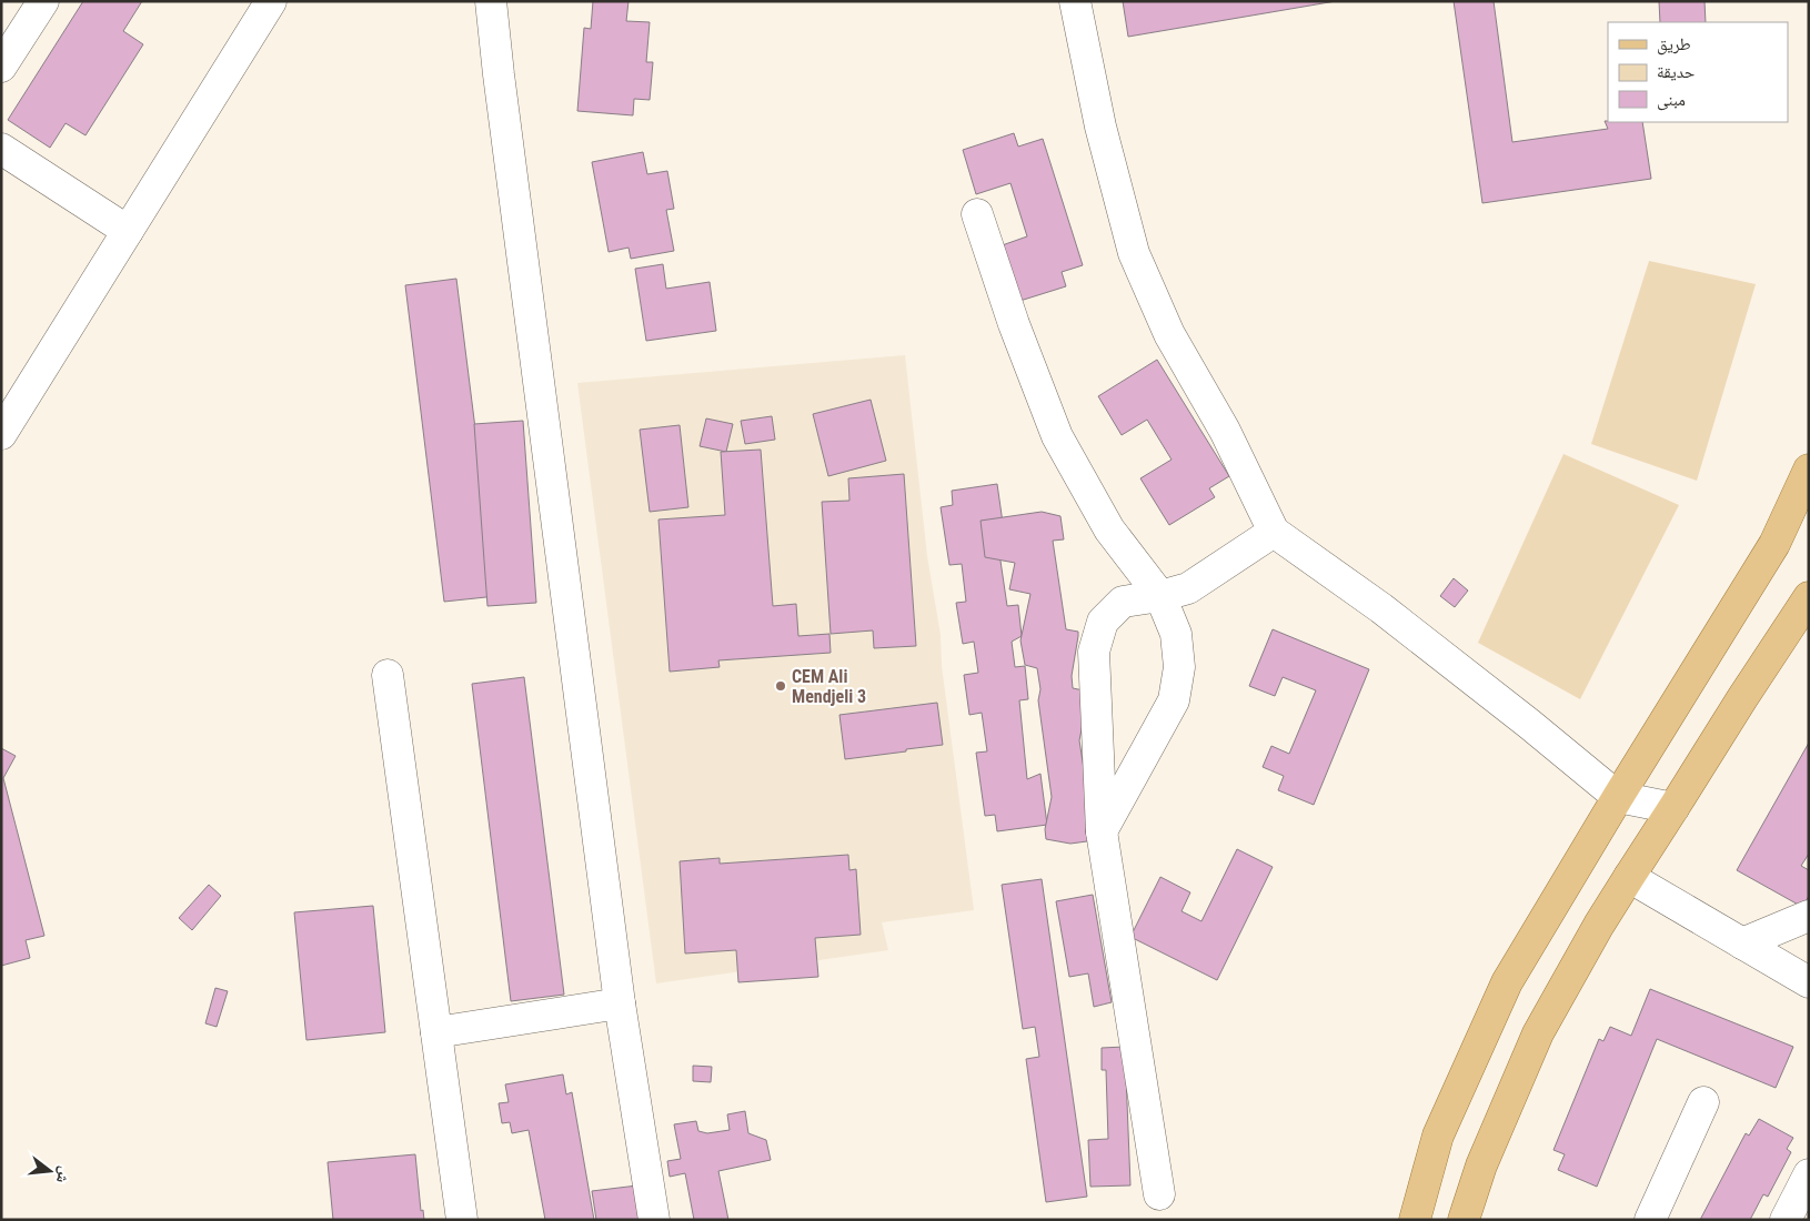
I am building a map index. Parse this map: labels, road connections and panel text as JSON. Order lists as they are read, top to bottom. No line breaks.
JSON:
{"places":["CEM Ali Mendjeli 3"],"legend":["طريق","حديقة","مبنى"],"north":"right"}
